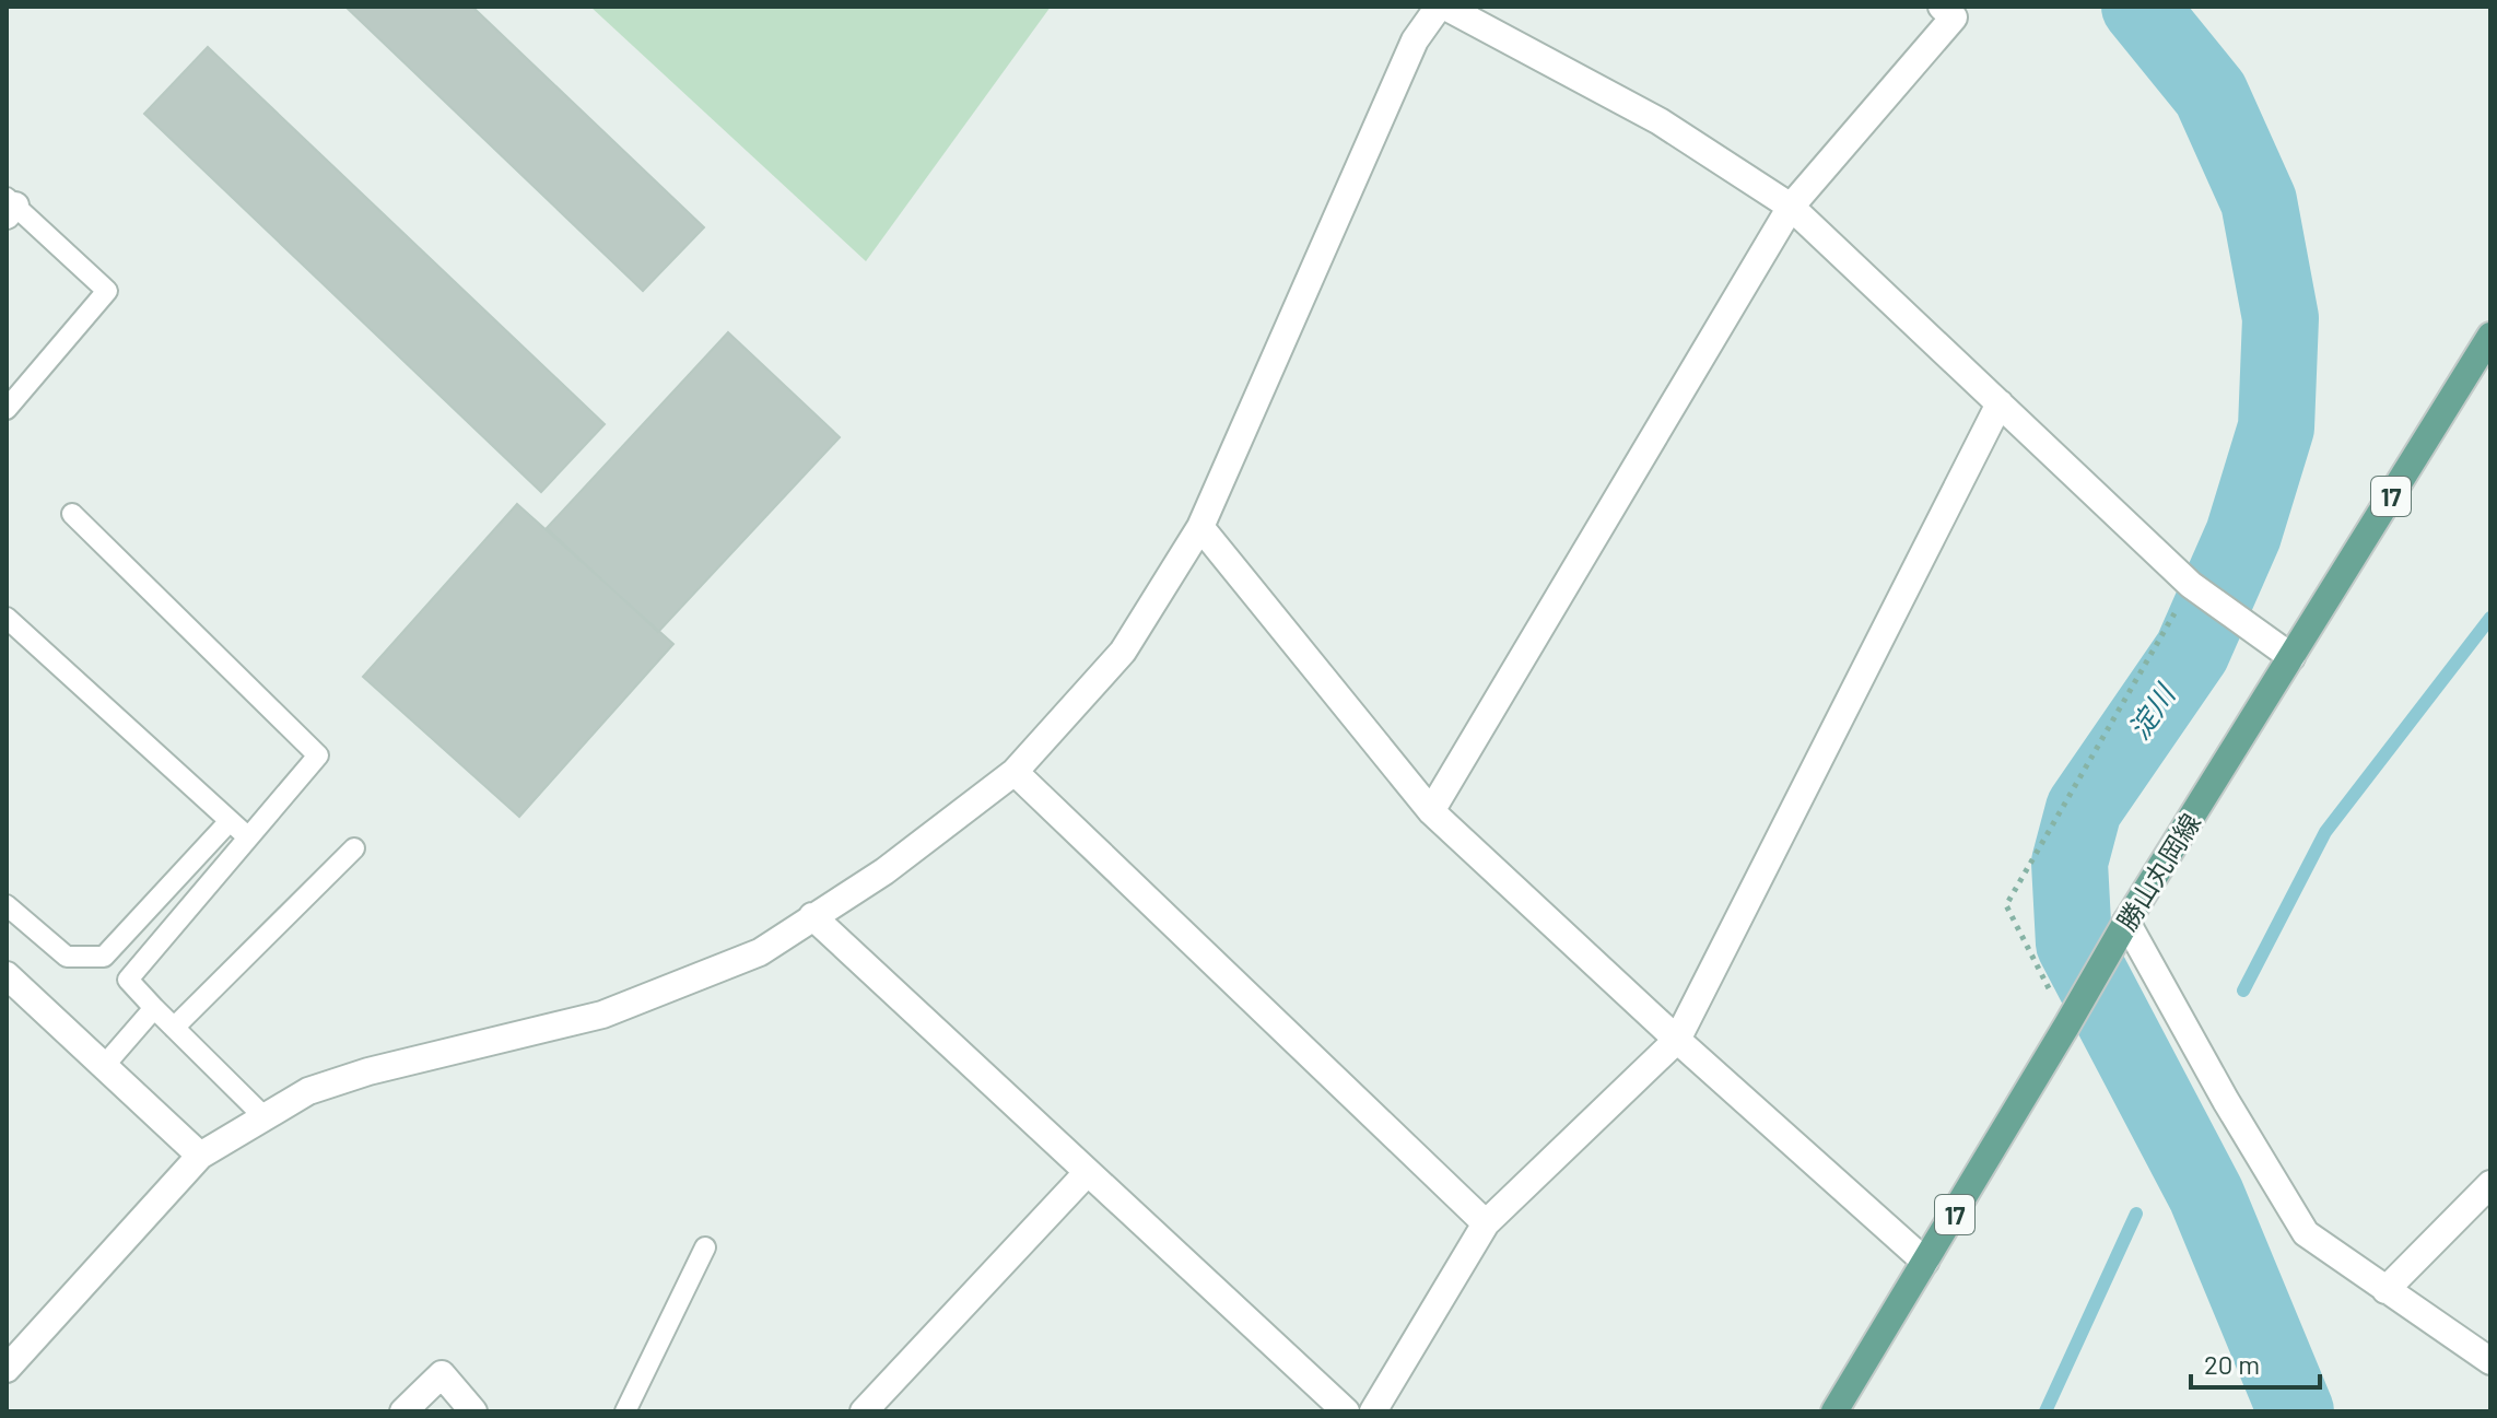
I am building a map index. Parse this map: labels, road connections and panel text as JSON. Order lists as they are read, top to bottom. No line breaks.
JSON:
{"streets":{"main road":["17","勝山丸岡線"]},"water":["淀川"],"scale_bar":"20 m"}
